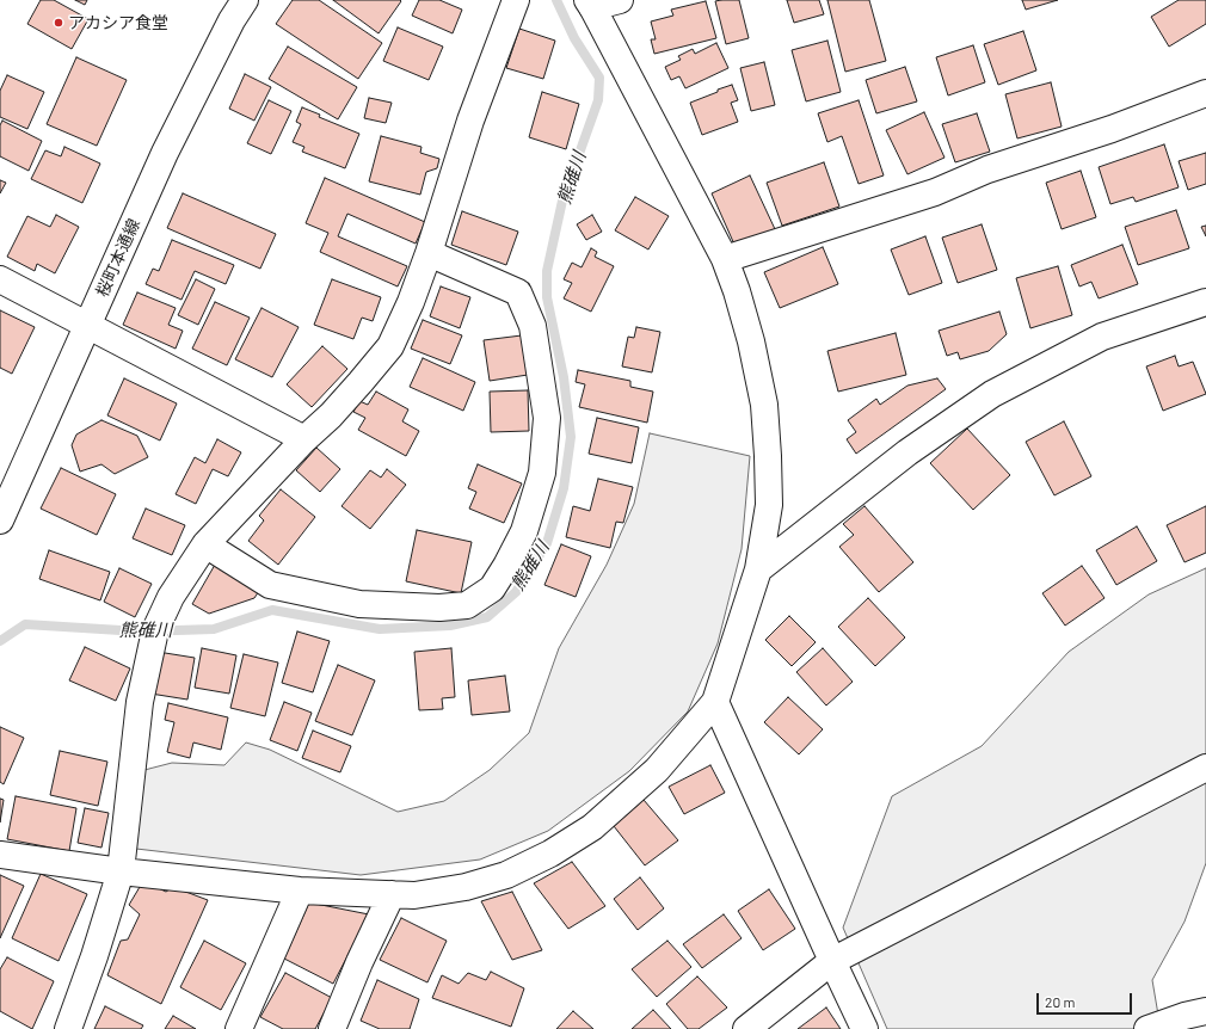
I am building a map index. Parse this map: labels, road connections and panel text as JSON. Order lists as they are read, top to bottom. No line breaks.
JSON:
{"streets":{"street":["桜町本通線"]},"water":["熊碓川"],"places":["アカシア食堂"],"scale_bar":"20 m"}
